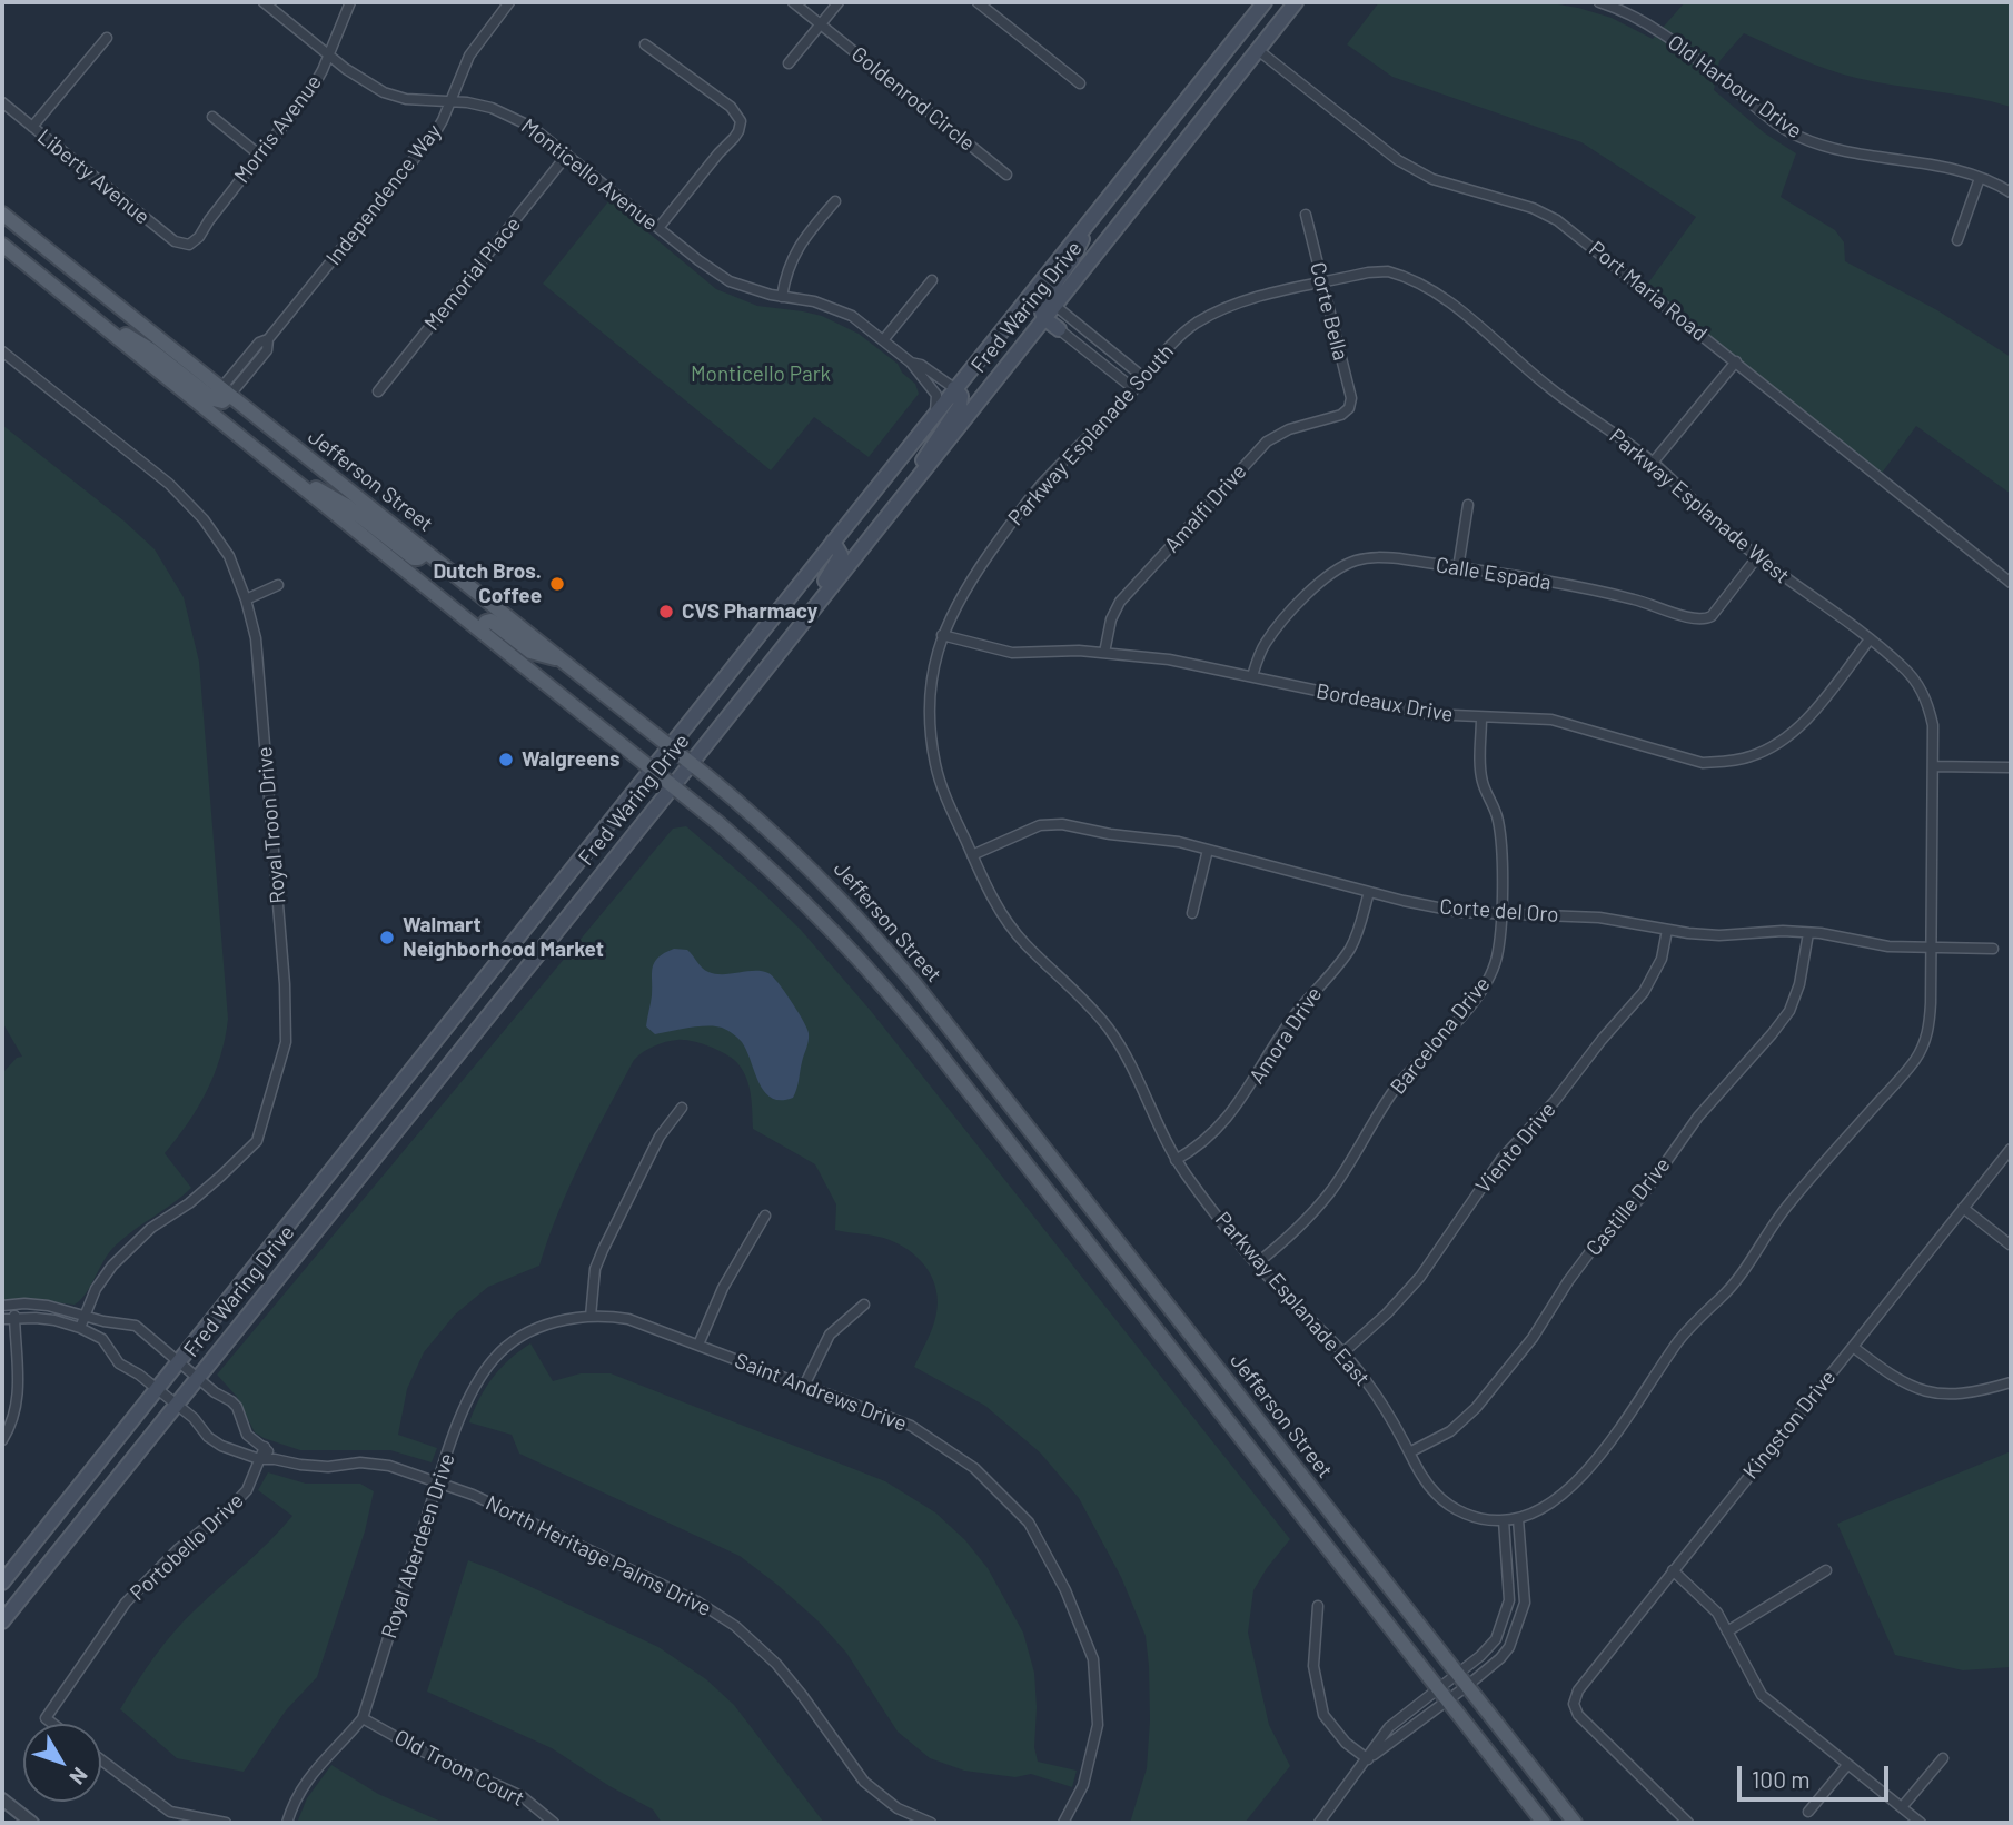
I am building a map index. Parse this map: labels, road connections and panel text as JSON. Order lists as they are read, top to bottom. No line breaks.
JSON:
{"streets":{"main road":["Fred Waring Drive","Jefferson Street"],"street":["Old Harbour Drive","Goldenrod Circle","Morris Avenue","Monticello Avenue","Liberty Avenue","Independence Way","Memorial Place","Port Maria Road","Corte Bella","Parkway Esplanade South","Parkway Esplanade West","Amalfi Drive","Calle Espada","Bordeaux Drive","Royal Troon Drive","Corte del Oro","Amora Drive","Barcelona Drive","Viento Drive","Castille Drive","Parkway Esplanade East","Saint Andrews Drive","Kingston Drive","Royal Aberdeen Drive","Portobello Drive","North Heritage Palms Drive","Old Troon Court"]},"crossings":[["Morris Avenue","Monticello Avenue"],["Morris Avenue","Liberty Avenue"],["Monticello Avenue","Independence Way"],["Monticello Avenue","Memorial Place"],["Monticello Avenue","Fred Waring Drive"],["Independence Way","Jefferson Street"],["Port Maria Road","Fred Waring Drive"],["Fred Waring Drive","Jefferson Street"],["Fred Waring Drive","North Heritage Palms Drive"],["Corte Bella","Parkway Esplanade South"],["Corte Bella","Parkway Esplanade West"],["Corte Bella","Amalfi Drive"],["Parkway Esplanade South","Parkway Esplanade West"],["Parkway Esplanade South","Bordeaux Drive"],["Parkway Esplanade South","Parkway Esplanade East"],["Parkway Esplanade West","Calle Espada"],["Parkway Esplanade West","Bordeaux Drive"],["Parkway Esplanade West","Corte del Oro"],["Parkway Esplanade West","Parkway Esplanade East"],["Amalfi Drive","Bordeaux Drive"],["Calle Espada","Bordeaux Drive"],["Bordeaux Drive","Barcelona Drive"],["Royal Troon Drive","North Heritage Palms Drive"],["Corte del Oro","Amora Drive"],["Corte del Oro","Barcelona Drive"],["Corte del Oro","Viento Drive"],["Corte del Oro","Castille Drive"],["Corte del Oro","Parkway Esplanade East"],["Amora Drive","Parkway Esplanade East"],["Barcelona Drive","Parkway Esplanade East"],["Viento Drive","Parkway Esplanade East"],["Castille Drive","Parkway Esplanade East"],["Saint Andrews Drive","Royal Aberdeen Drive"],["Royal Aberdeen Drive","North Heritage Palms Drive"],["Royal Aberdeen Drive","Old Troon Court"],["Portobello Drive","North Heritage Palms Drive"]],"parks":["Monticello Park"],"places":["Dutch Bros. Coffee","CVS Pharmacy","Walgreens","Walmart Neighborhood Market"],"scale_bar":"100 m","north":"bottom right"}
